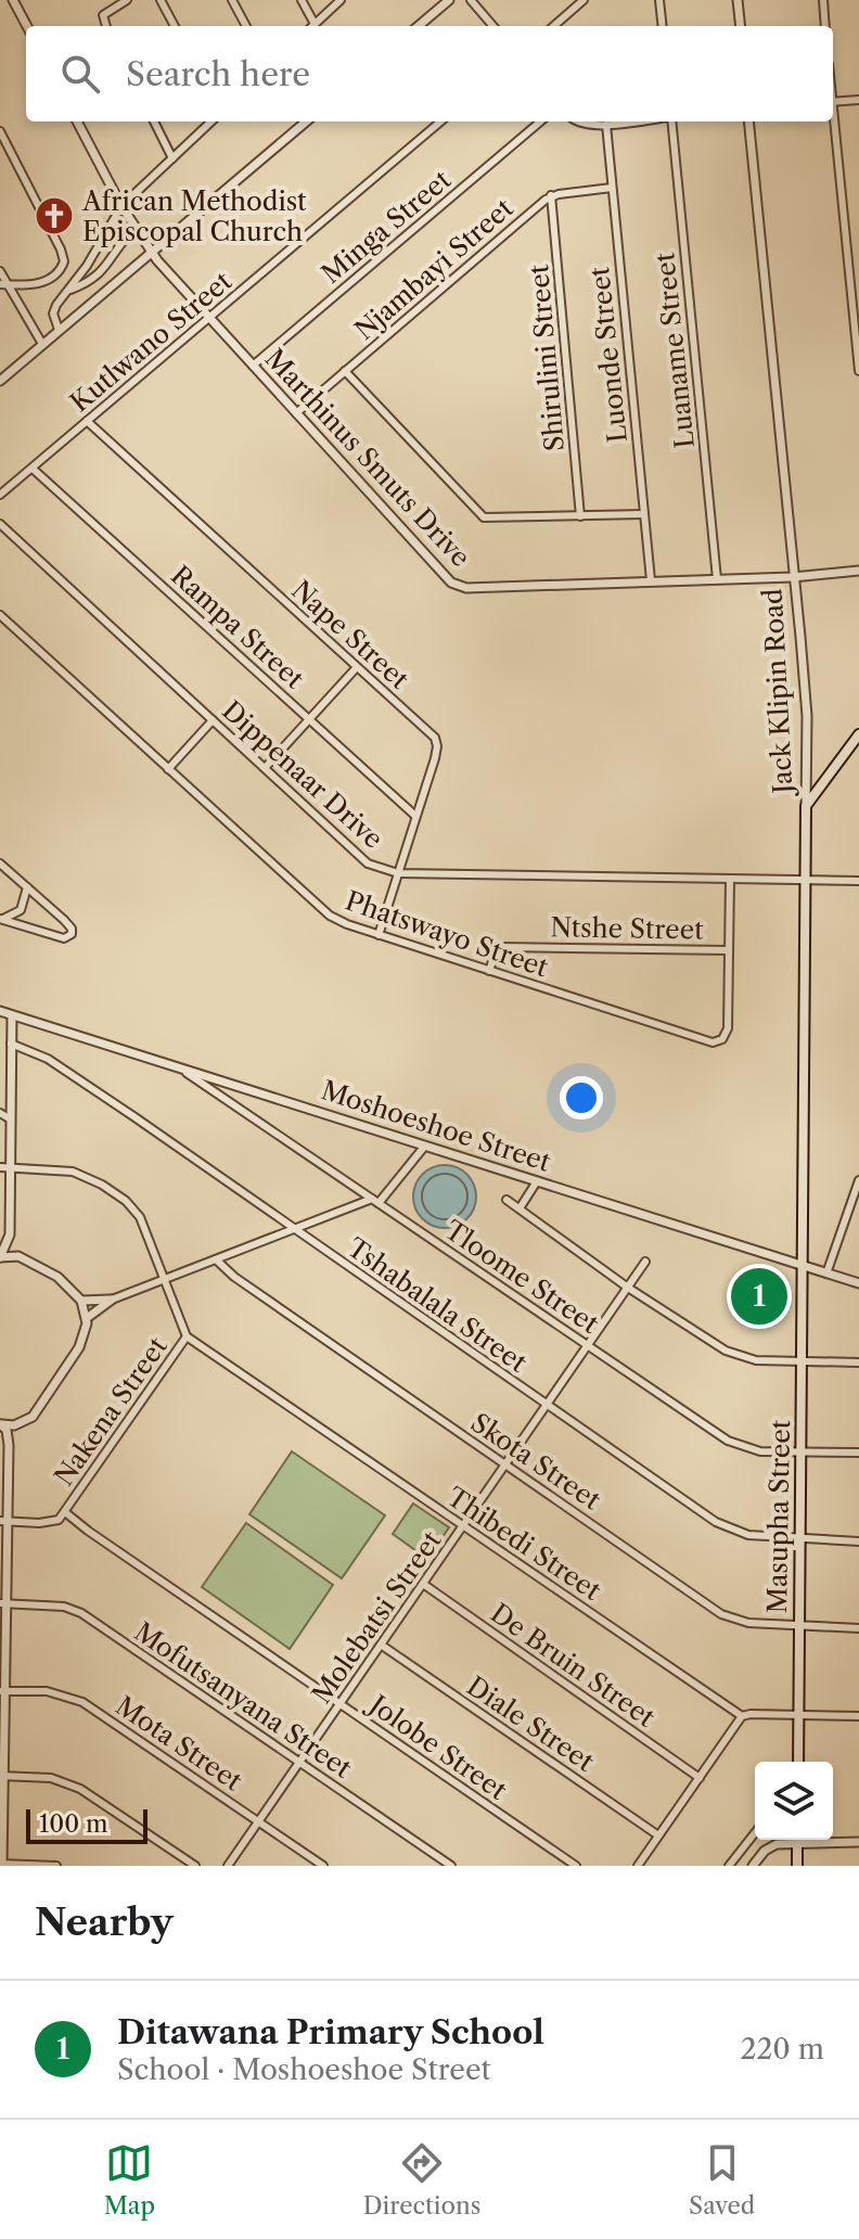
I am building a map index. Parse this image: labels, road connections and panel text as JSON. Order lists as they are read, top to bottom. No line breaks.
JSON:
{"streets":{"main road":["Jack Klipin Road","Masupha Street"],"street":["Minga Street","Njambayi Street","Kutlwano Street","Luaname Street","Luonde Street","Shirulini Street","Marthinus Smuts Drive","Rampa Street","Nape Street","Dippenaar Drive","Ntshe Street","Phatswayo Street","Moshoeshoe Street","Tloome Street","Tshabalala Street","Nakena Street","Skota Street","Thibedi Street","Molebatsi Street","De Bruin Street","Mofutsanyana Street","Diale Street","Mota Street","Jolobe Street"]},"crossings":[["Minga Street","Marthinus Smuts Drive"],["Njambayi Street","Luonde Street"],["Njambayi Street","Shirulini Street"],["Njambayi Street","Marthinus Smuts Drive"],["Kutlwano Street","Marthinus Smuts Drive"],["Kutlwano Street","Rampa Street"],["Kutlwano Street","Nape Street"],["Luaname Street","Marthinus Smuts Drive"],["Luonde Street","Marthinus Smuts Drive"],["Marthinus Smuts Drive","Jack Klipin Road"],["Rampa Street","Nape Street"],["Nape Street","Dippenaar Drive"],["Nape Street","Phatswayo Street"],["Jack Klipin Road","Dippenaar Drive"],["Jack Klipin Road","Moshoeshoe Street"],["Jack Klipin Road","Masupha Street"],["Dippenaar Drive","Phatswayo Street"],["Ntshe Street","Phatswayo Street"],["Moshoeshoe Street","Tloome Street"],["Moshoeshoe Street","Masupha Street"],["Tloome Street","Masupha Street"],["Tloome Street","Molebatsi Street"],["Tshabalala Street","Masupha Street"],["Tshabalala Street","Molebatsi Street"],["Nakena Street","Thibedi Street"],["Nakena Street","Jolobe Street"],["Skota Street","Masupha Street"],["Skota Street","Molebatsi Street"],["Thibedi Street","Molebatsi Street"],["Molebatsi Street","De Bruin Street"],["Molebatsi Street","Mofutsanyana Street"],["Molebatsi Street","Diale Street"],["Molebatsi Street","Mota Street"],["Molebatsi Street","Jolobe Street"]],"places":{"church":["African Methodist Episcopal Church"]},"scale_bar":"100 m","page":{"search":"Search here","pins":"1","scale":"100 m","heading":"Nearby","list":[{"mark":"1","name":"Ditawana Primary School","note":"School · Moshoeshoe Street","value":"220 m"}],"nav":["Map","Directions","Saved"]}}
